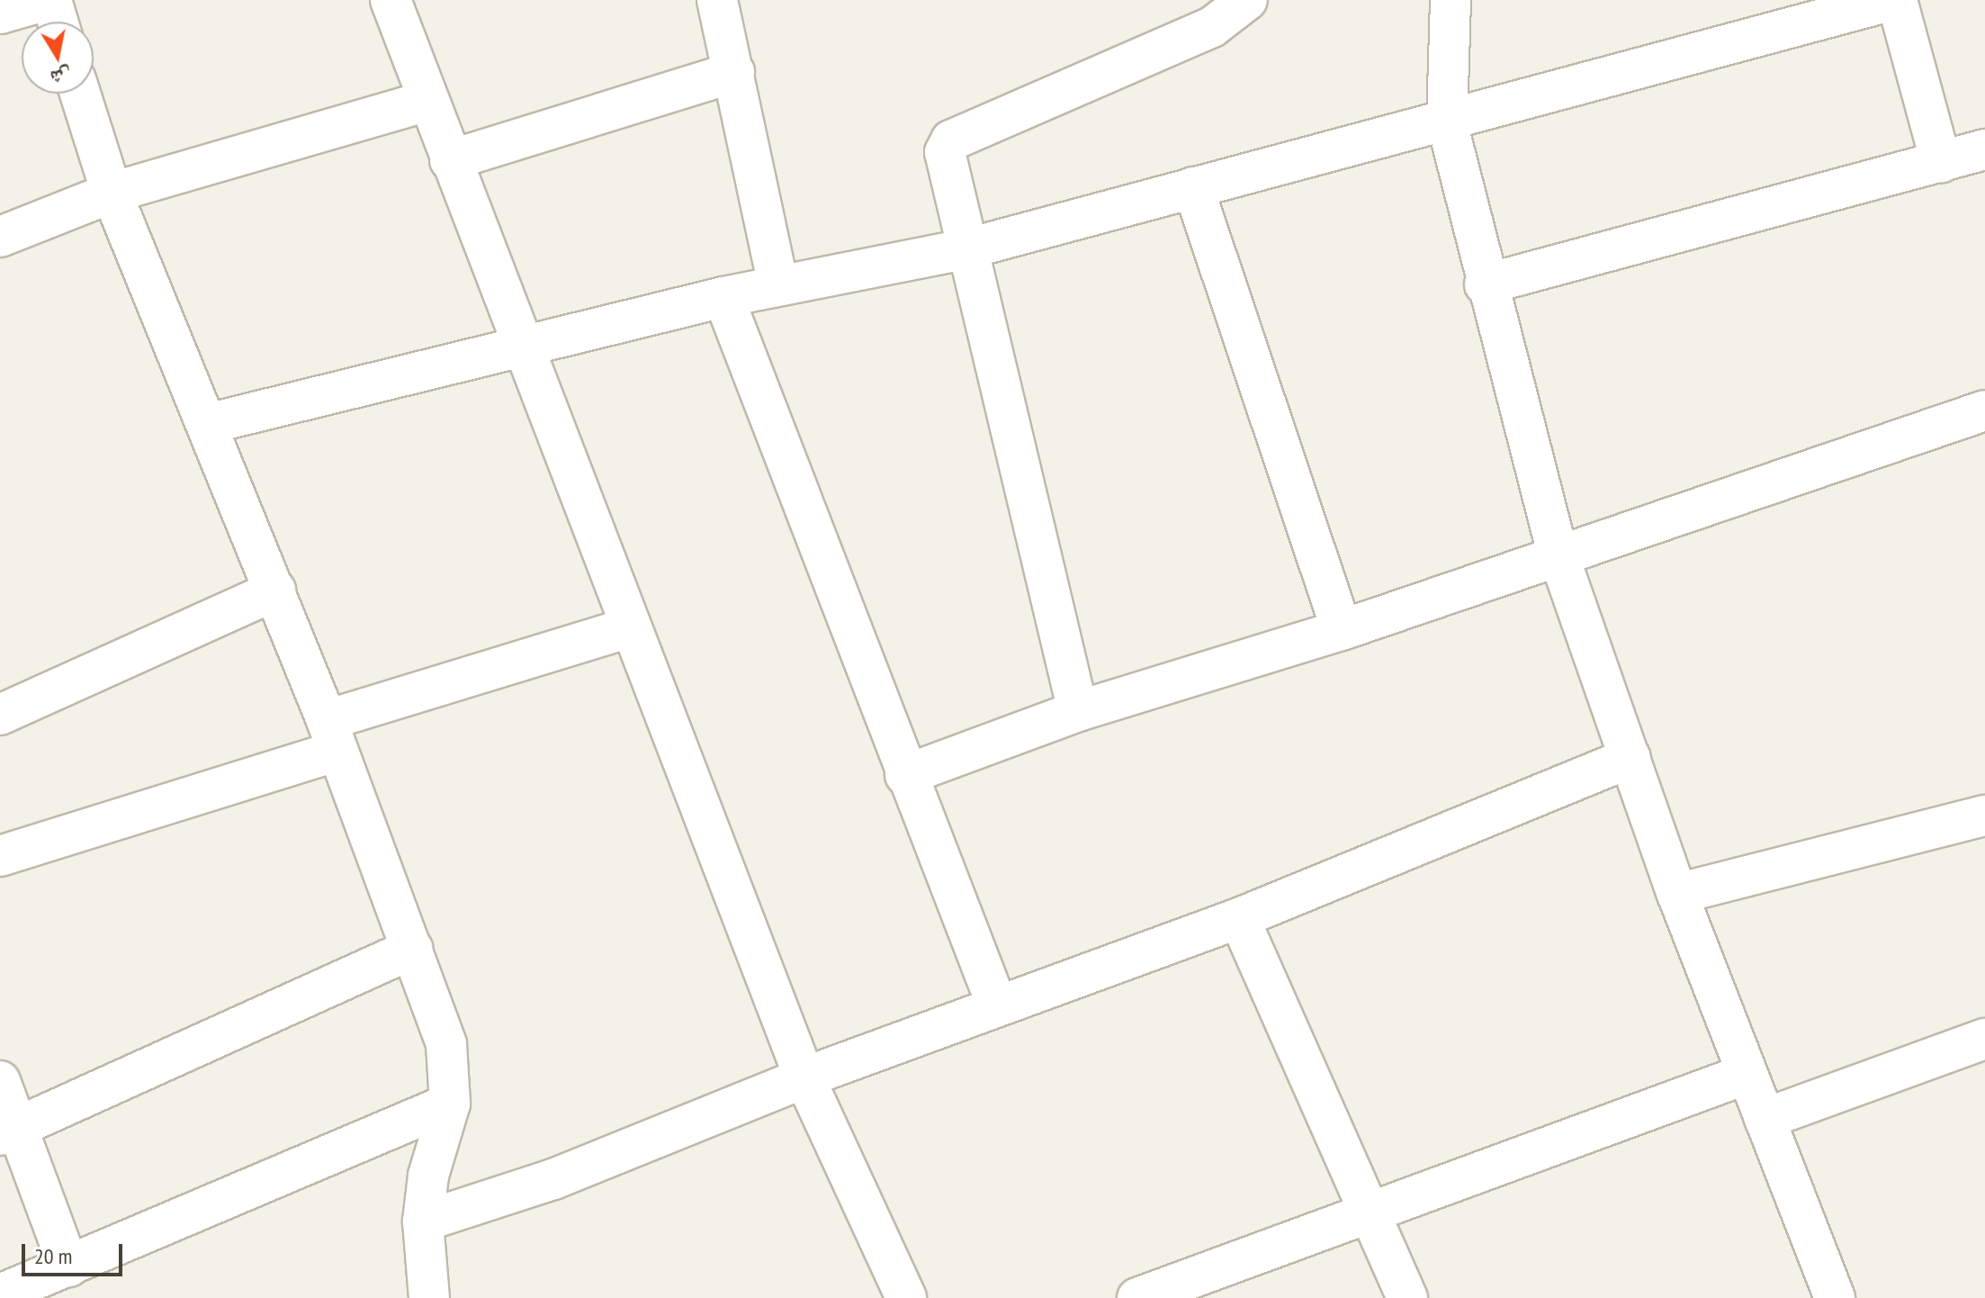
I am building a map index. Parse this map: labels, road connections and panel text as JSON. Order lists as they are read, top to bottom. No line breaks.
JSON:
{"scale_bar":"20 m","north":"bottom"}
